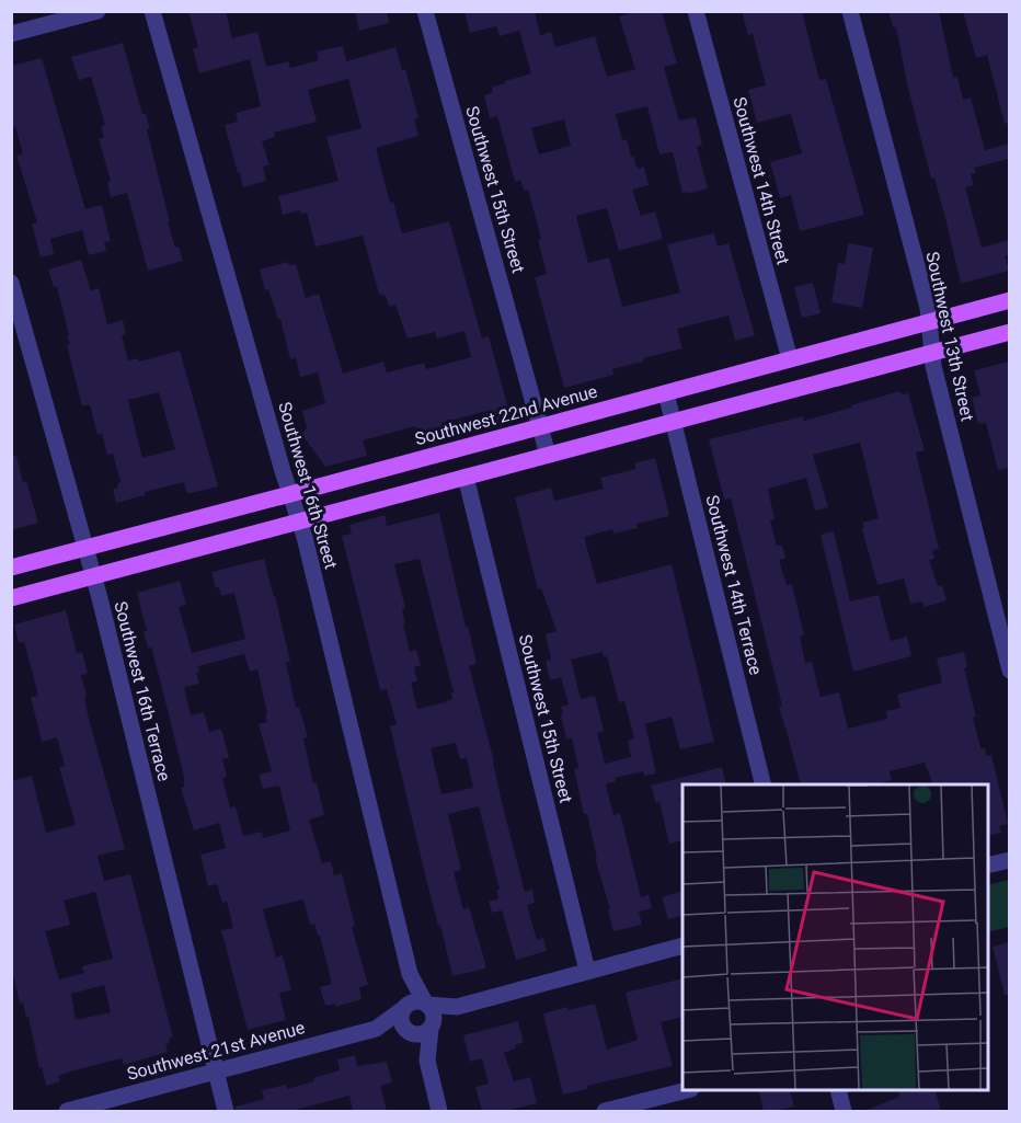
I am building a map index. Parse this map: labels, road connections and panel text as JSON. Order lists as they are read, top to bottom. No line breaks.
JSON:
{"streets":{"main road":["Southwest 22nd Avenue"],"street":["Southwest 14th Street","Southwest 15th Street","Southwest 13th Street","Southwest 16th Street","Southwest 14th Terrace","Southwest 16th Terrace","Southwest 21st Avenue"]},"crossings":[["Southwest 14th Street","Southwest 22nd Avenue"],["Southwest 15th Street","Southwest 22nd Avenue"],["Southwest 13th Street","Southwest 22nd Avenue"],["Southwest 22nd Avenue","Southwest 16th Street"],["Southwest 22nd Avenue","Southwest 14th Terrace"],["Southwest 22nd Avenue","Southwest 16th Terrace"],["Southwest 16th Street","Southwest 21st Avenue"],["Southwest 16th Terrace","Southwest 21st Avenue"]]}
